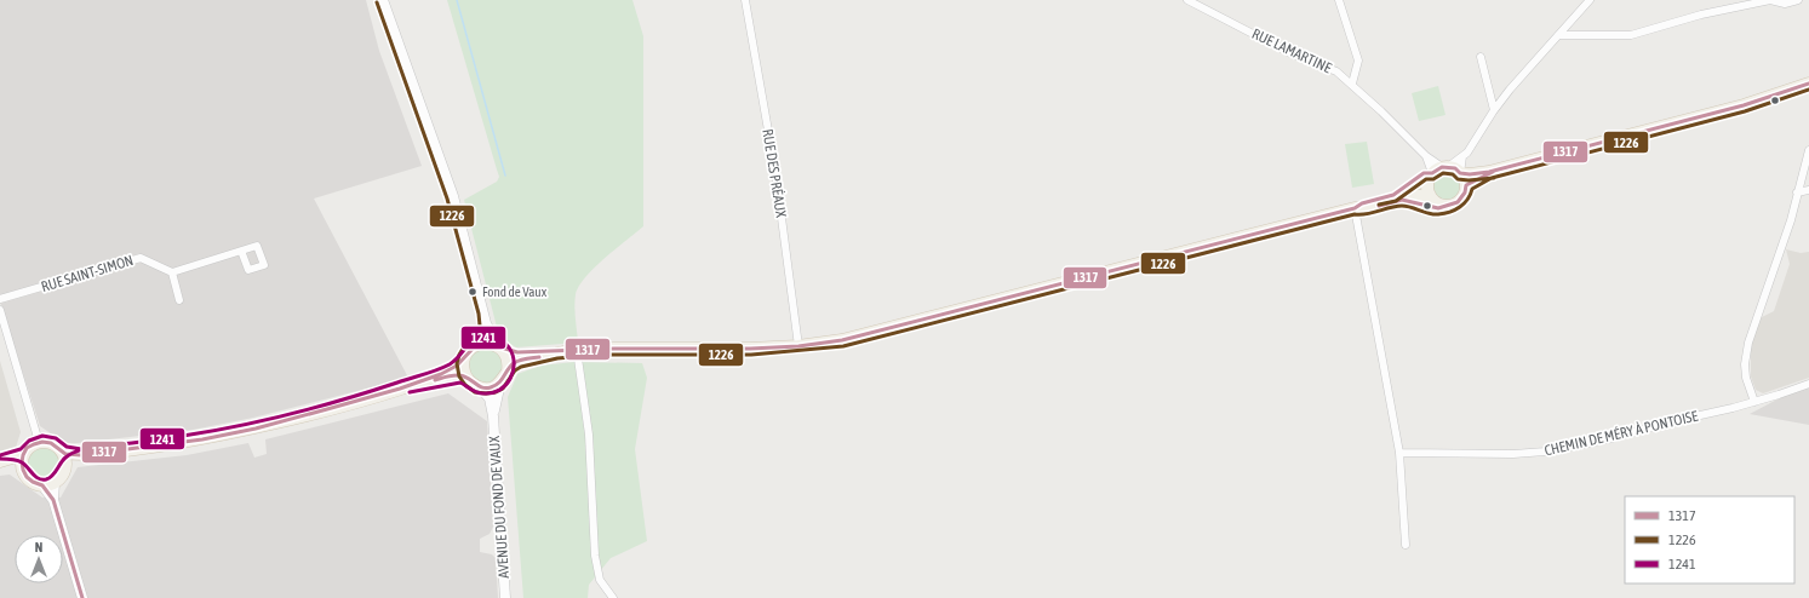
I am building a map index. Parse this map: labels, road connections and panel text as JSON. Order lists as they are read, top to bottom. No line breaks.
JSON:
{"streets":{"street":["RUE LAMARTINE","RUE DES PRÉAUX","RUE SAINT-SIMON","CHEMIN DE MÉRY À PONTOISE","AVENUE DU FOND DE VAUX"]},"places":["Fond de Vaux"],"lines":["transit line 1226","transit line 1317","transit line 1241"],"legend":["1317","1226","1241"],"north":"top"}
